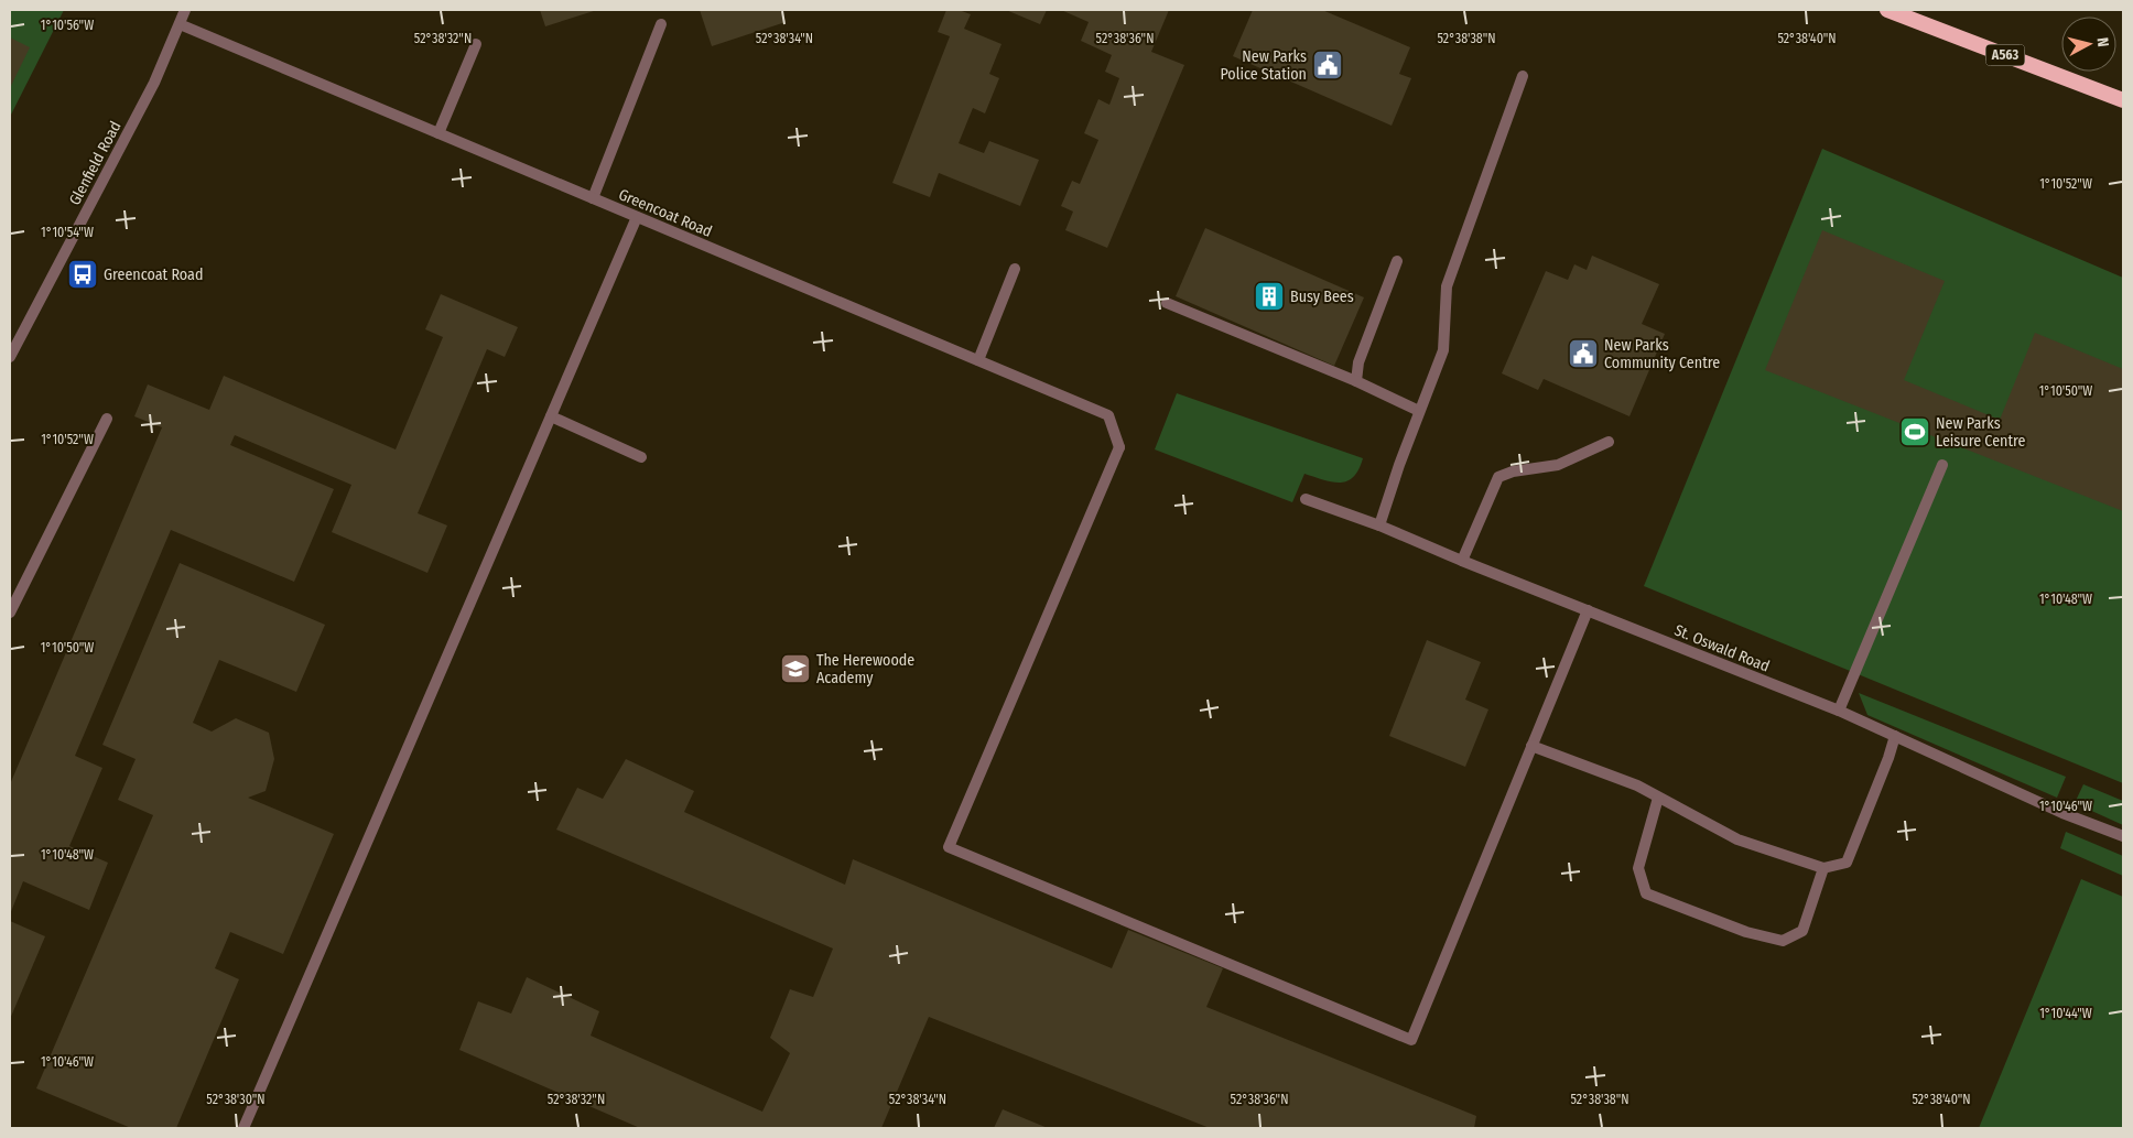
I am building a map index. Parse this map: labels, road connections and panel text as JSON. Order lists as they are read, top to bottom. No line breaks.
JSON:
{"streets":{"highway":["A563"],"street":["Glenfield Road","Greencoat Road","St. Oswald Road"]},"crossings":[["Glenfield Road","Greencoat Road"]],"places":{"public building":["New Parks Police Station","New Parks Community Centre"],"bus stop":["Greencoat Road"],"building":["Busy Bees"],"sports":["New Parks Leisure Centre"],"school or university":["The Herewoode Academy"]},"north":"right","coordinates":["1°10'56\"W","52°38'32\"N","52°38'34\"N","52°38'36\"N","52°38'38\"N","52°38'40\"N","1°10'52\"W","1°10'54\"W","1°10'50\"W","1°10'48\"W","1°10'46\"W","1°10'44\"W","52°38'30\"N"]}
